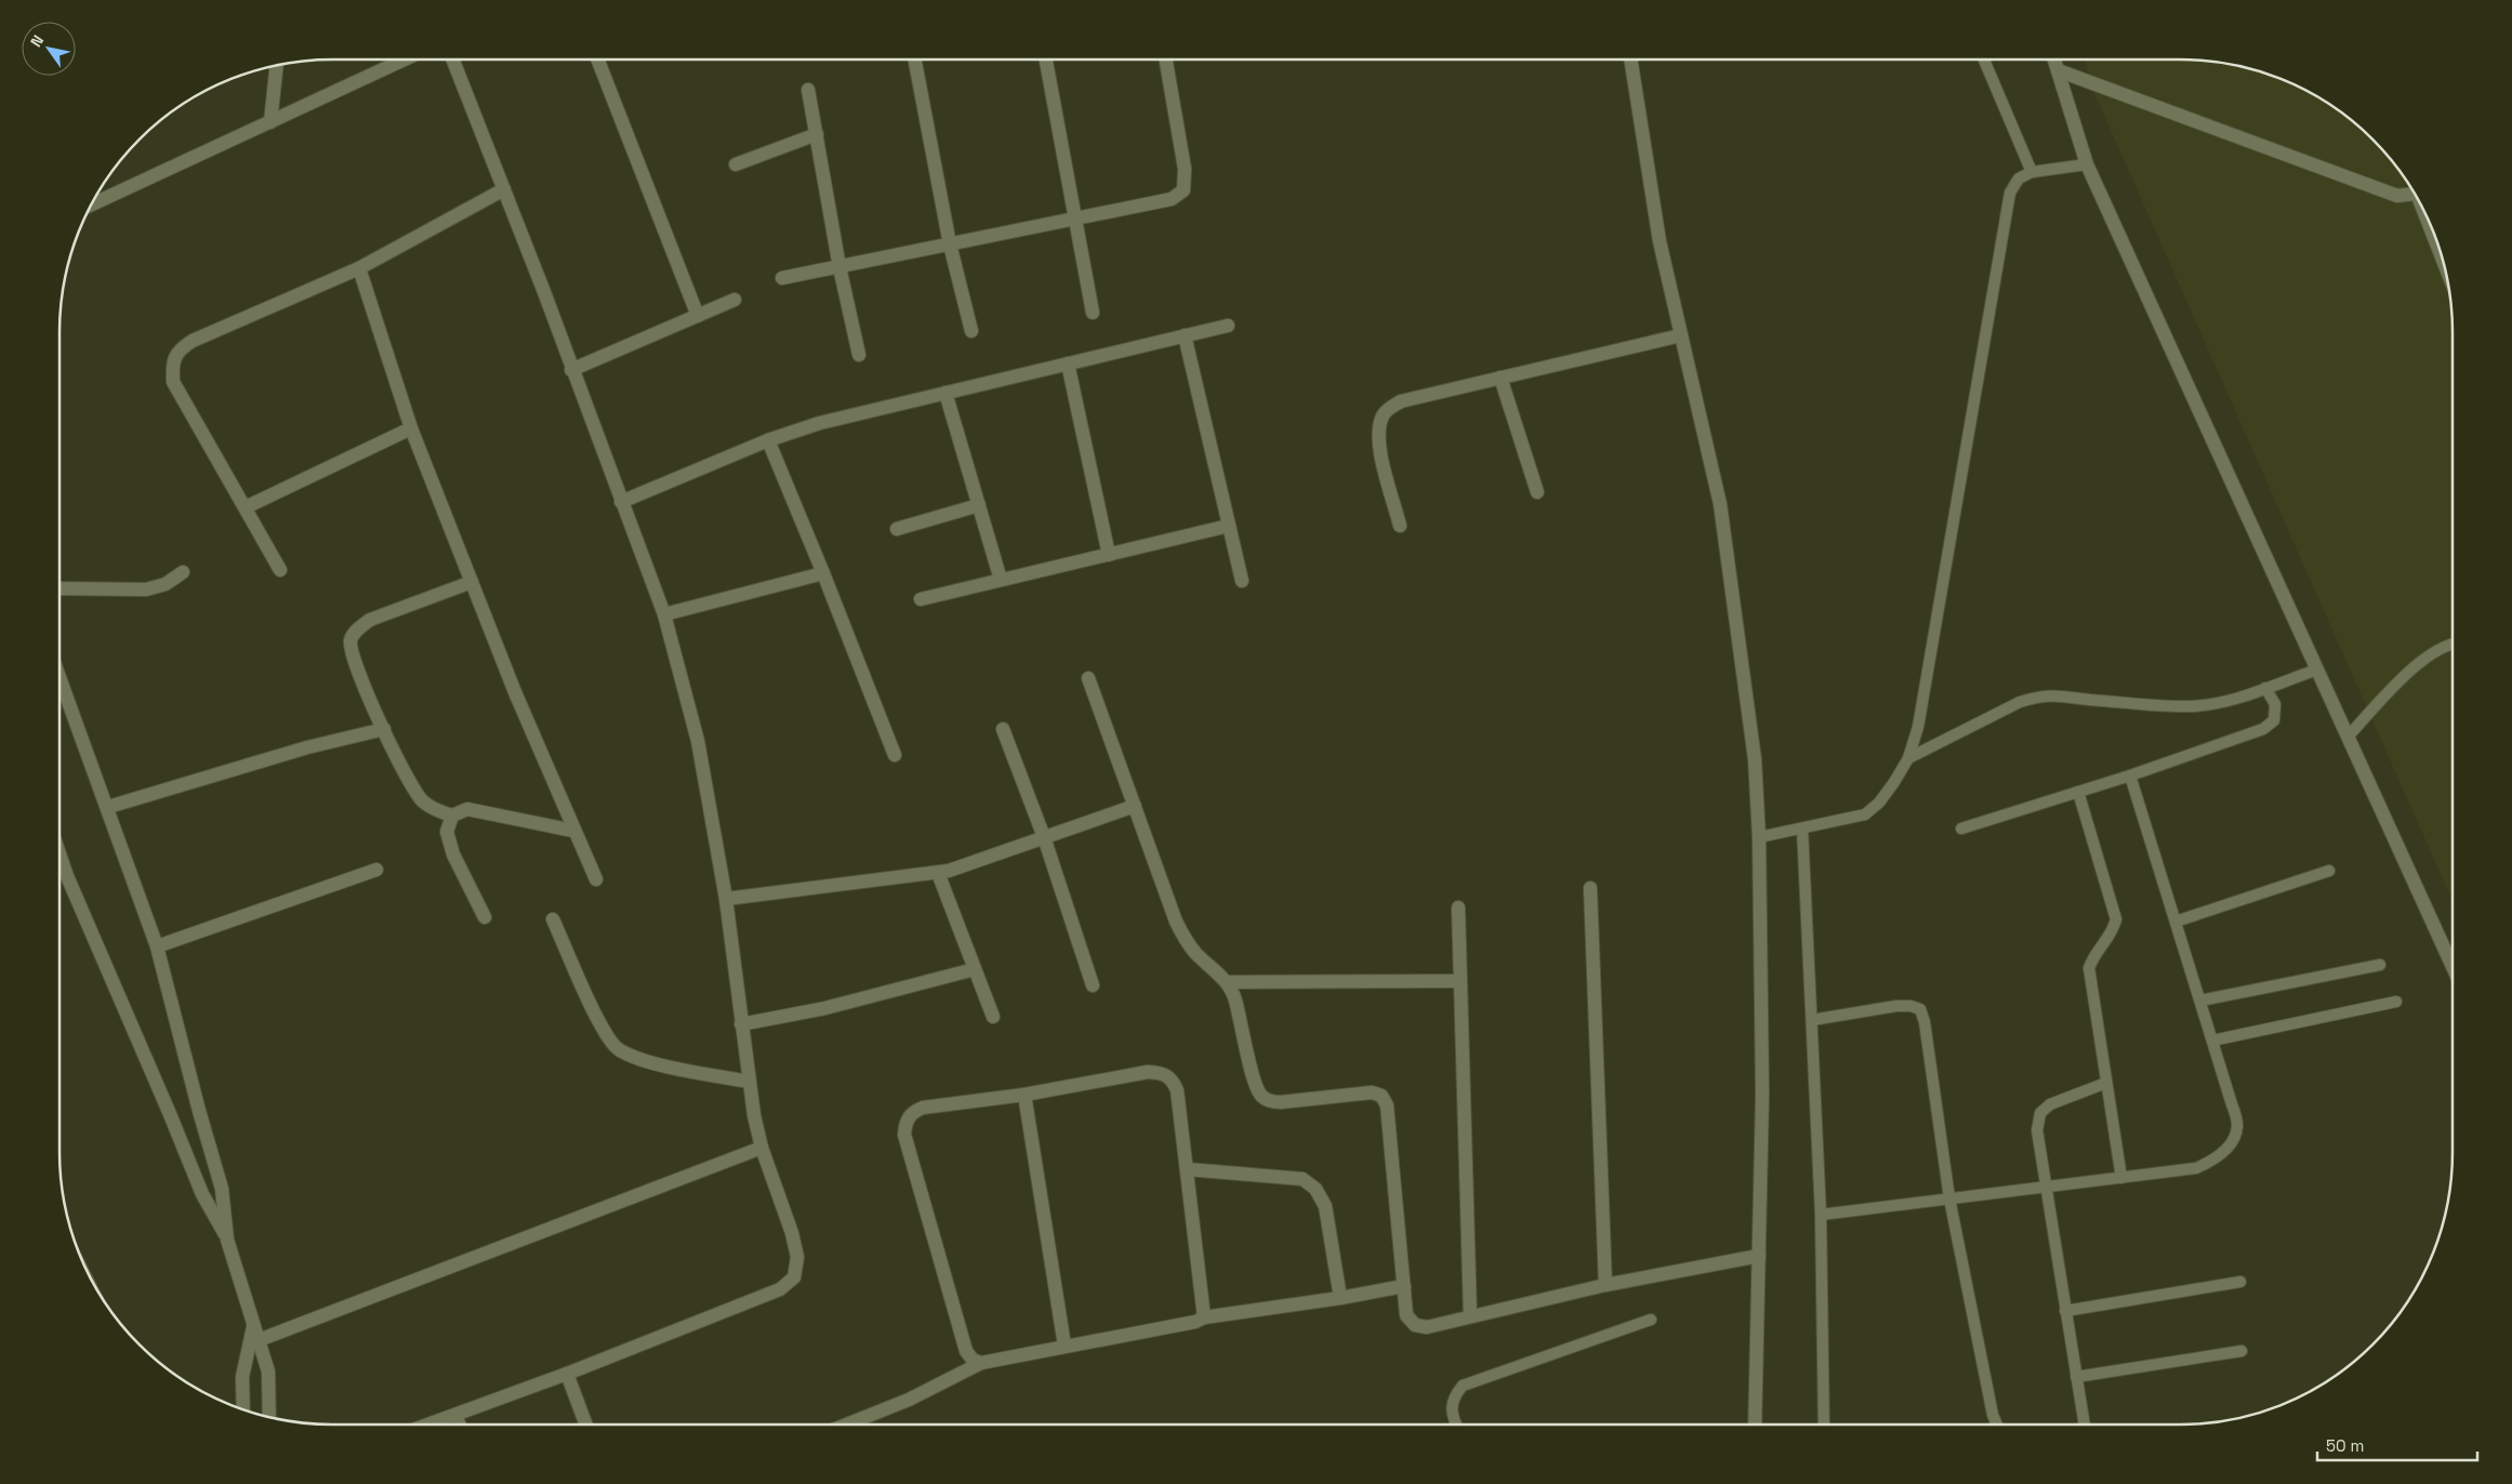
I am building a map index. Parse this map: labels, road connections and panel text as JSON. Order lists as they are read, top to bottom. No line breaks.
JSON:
{"scale_bar":"50 m","north":"top left"}
